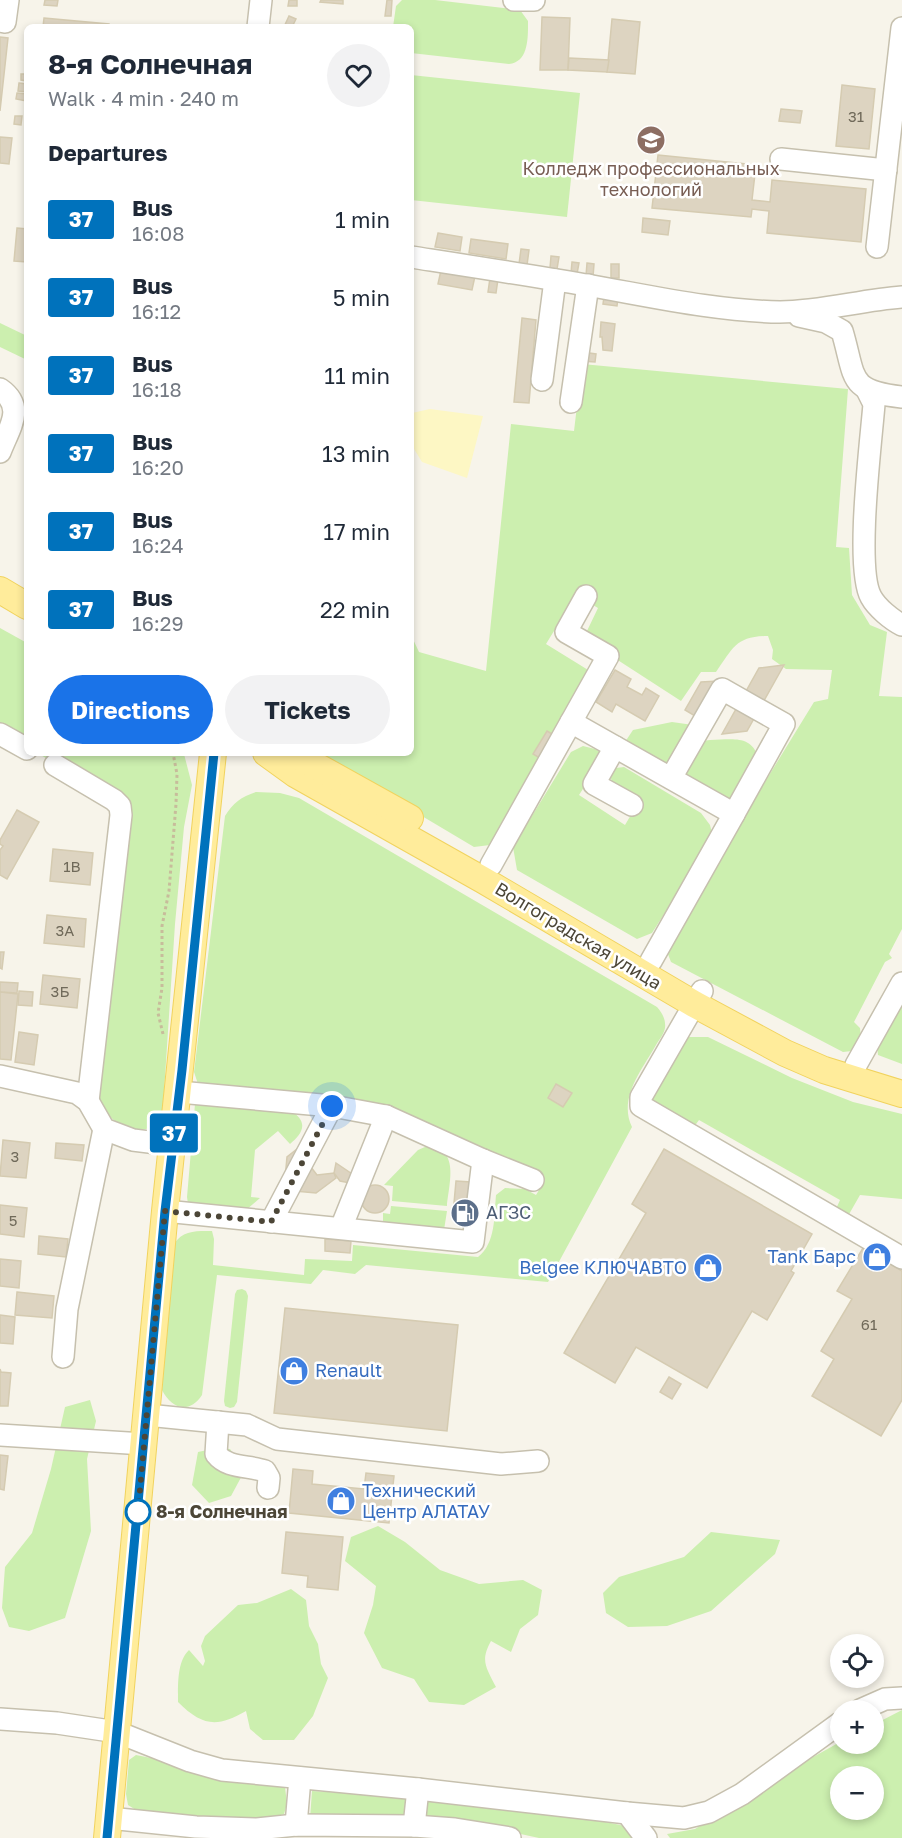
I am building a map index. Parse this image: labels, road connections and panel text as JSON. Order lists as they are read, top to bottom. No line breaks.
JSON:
{"streets":{"main road":["Волгоградская улица"]},"places":{"school or university":["Колледж профессиональных технологий"],"fuel station":["АГЗС"],"shop":["Tank Барс","Belgee КЛЮЧАВТО","Renault","Технический Центр АЛАТАУ"],"other":["8-я Солнечная"]},"lines":["bus line 37"],"house_numbers":["31","1В","3А","3Б","3","5","61"],"page":{"on_map":"37","heading":[["8-я Солнечная","Walk · 4 min · 240 m"],"Departures"],"list":[{"mark":"37","name":"Bus","note":"16:08","value":"1 min"},{"mark":"37","name":"Bus","note":"16:12","value":"5 min"},{"mark":"37","name":"Bus","note":"16:18","value":"11 min"},{"mark":"37","name":"Bus","note":"16:20","value":"13 min"},{"mark":"37","name":"Bus","note":"16:24","value":"17 min"},{"mark":"37","name":"Bus","note":"16:29","value":"22 min"}],"buttons":["Directions","Tickets"],"map_buttons":["+","−"]}}
